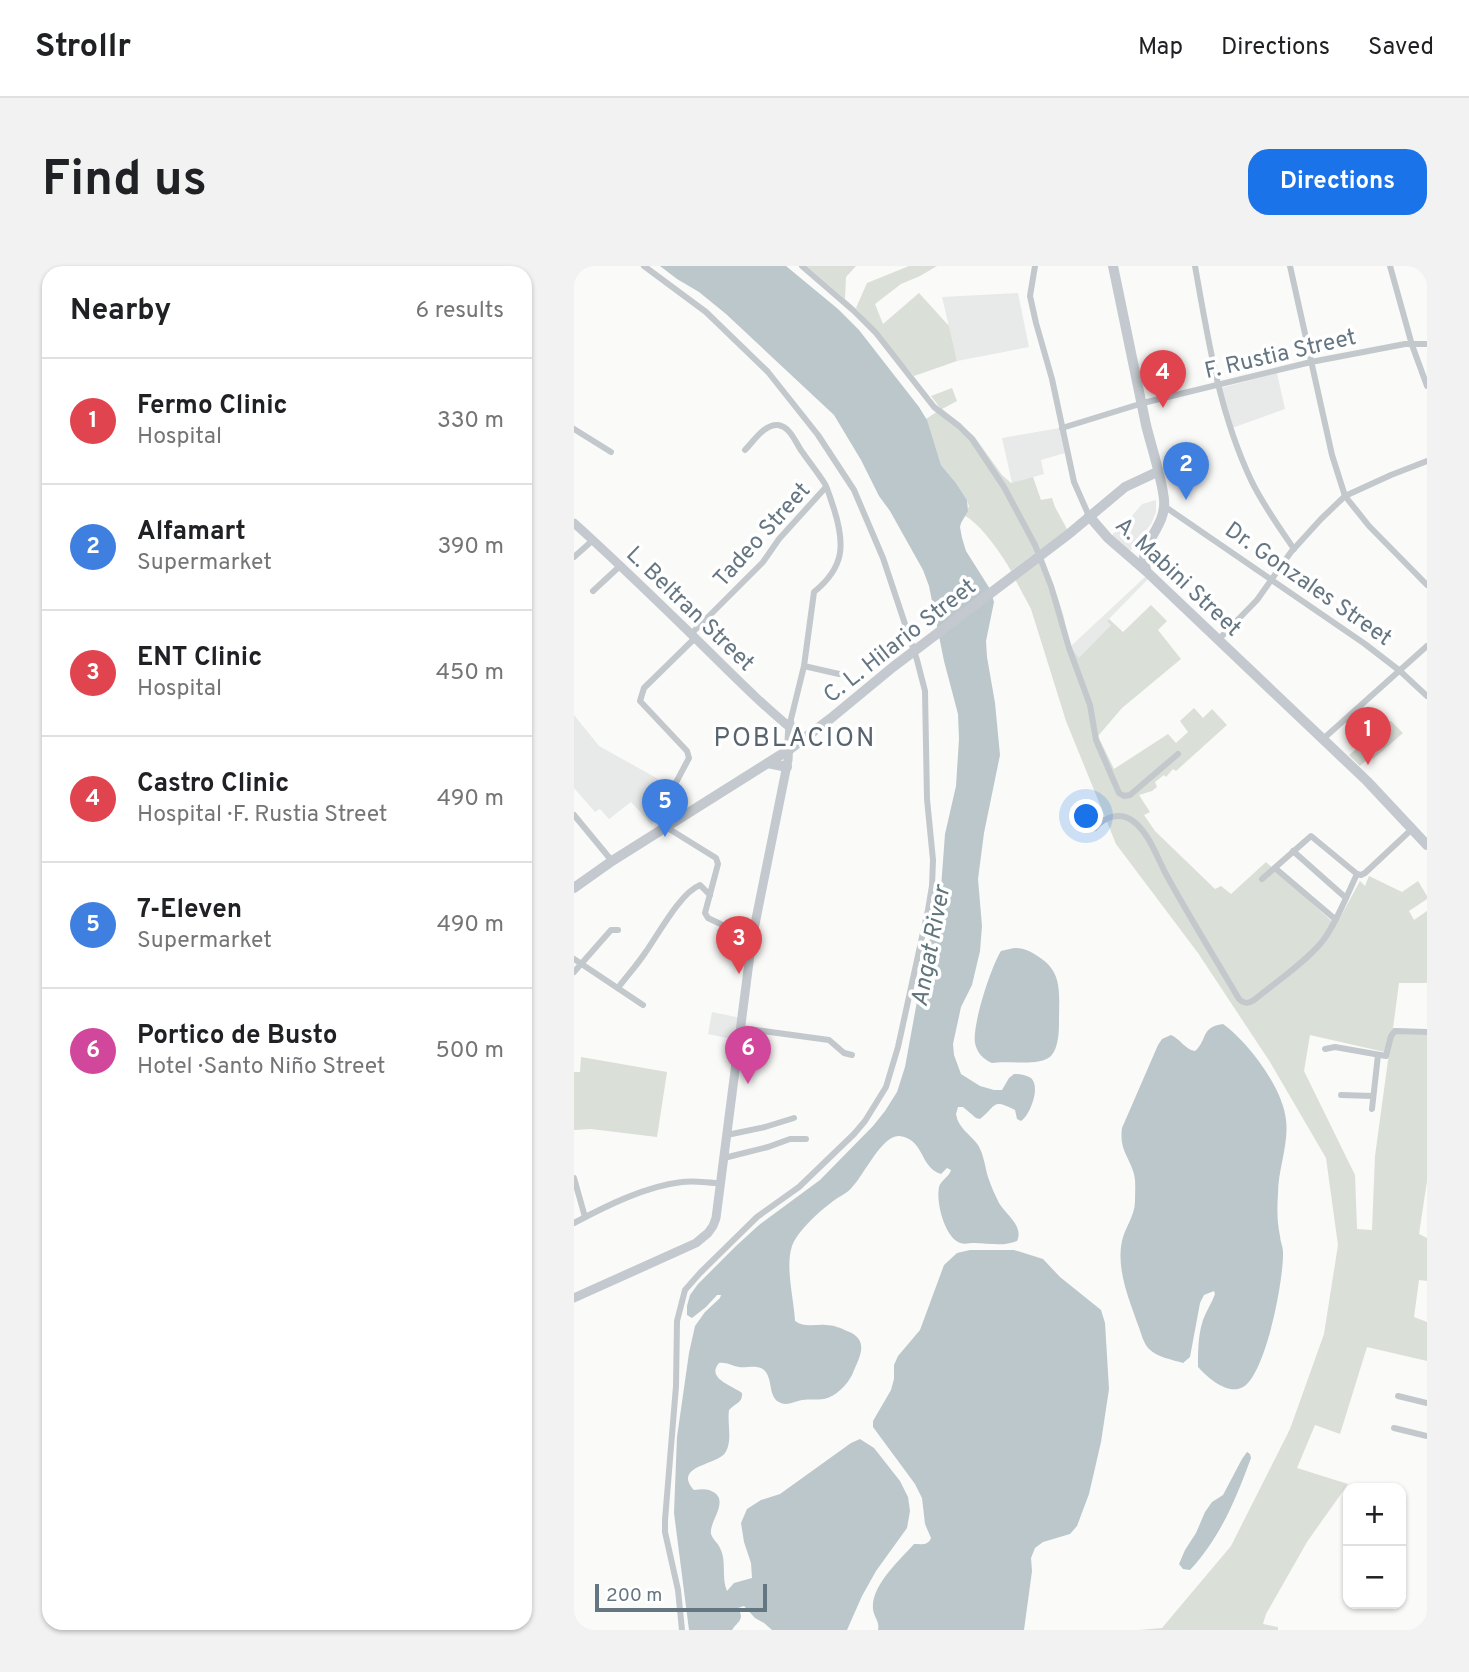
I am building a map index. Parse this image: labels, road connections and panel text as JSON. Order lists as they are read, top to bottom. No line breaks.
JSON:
{"streets":{"main road":["A. Mabini Street","C. L. Hilario Street"],"street":["F. Rustia Street","Tadeo Street","Dr. Gonzales Street","L. Beltran Street"]},"crossings":[["F. Rustia Street","A. Mabini Street"],["Tadeo Street","L. Beltran Street"],["Tadeo Street","C. L. Hilario Street"],["A. Mabini Street","C. L. Hilario Street"],["L. Beltran Street","C. L. Hilario Street"]],"districts":["POBLACION"],"water":["Angat River"],"scale_bar":"200 m","page":{"header":"Strollr","nav":["Map","Directions","Saved"],"buttons":"Directions","title":"Find us","heading":["Nearby","6 results"],"pins":["4","2","1","5","3","6"],"list":[{"mark":"1","name":"Fermo Clinic","note":"Hospital","value":"330 m"},{"mark":"2","name":"Alfamart","note":"Supermarket","value":"390 m"},{"mark":"3","name":"ENT Clinic","note":"Hospital","value":"450 m"},{"mark":"4","name":"Castro Clinic","note":"Hospital · F. Rustia Street","value":"490 m"},{"mark":"5","name":"7-Eleven","note":"Supermarket","value":"490 m"},{"mark":"6","name":"Portico de Busto","note":"Hotel · Santo Niño Street","value":"500 m"}],"map_buttons":["+","−"],"scale":"200 m"}}
